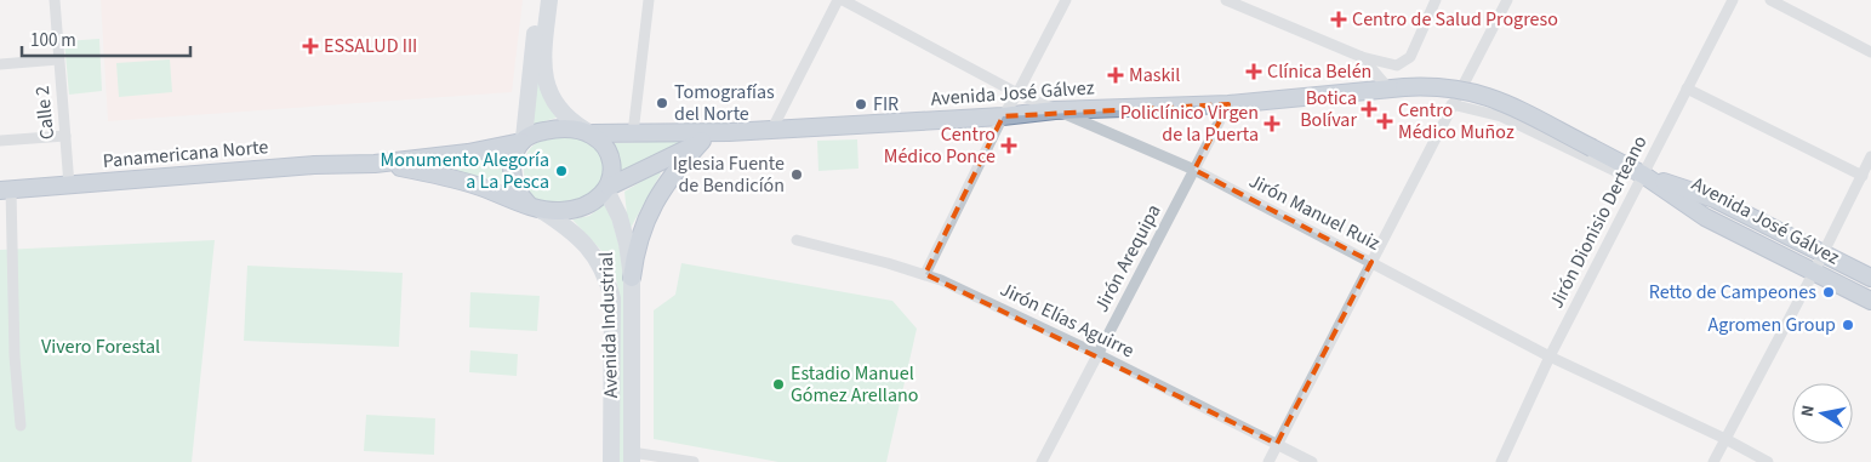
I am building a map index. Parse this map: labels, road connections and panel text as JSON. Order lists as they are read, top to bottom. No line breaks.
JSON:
{"streets":{"highway":["Avenida José Gálvez","Panamericana Norte"],"main road":["Avenida Industrial"],"street":["Calle 2","Jirón Manuel Ruiz","Jirón Dionisio Derteano","Jirón Arequipa","Jirón Elías Aguirre"]},"crossings":[["Avenida José Gálvez","Panamericana Norte"],["Avenida José Gálvez","Jirón Manuel Ruiz"],["Avenida José Gálvez","Jirón Dionisio Derteano"],["Avenida José Gálvez","Jirón Arequipa"],["Avenida José Gálvez","Avenida Industrial"],["Calle 2","Panamericana Norte"],["Panamericana Norte","Avenida Industrial"],["Jirón Manuel Ruiz","Jirón Dionisio Derteano"],["Jirón Manuel Ruiz","Jirón Arequipa"],["Jirón Arequipa","Jirón Elías Aguirre"]],"parks":["Vivero Forestal"],"places":{"health":["Centro de Salud Progreso","ESSALUD III","Clínica Belén","Maskil","Botica Bolívar","Centro Médico Muñoz","Policlínico Virgen de la Puerta","Centro Médico Ponce"],"other":["Tomografías del Norte","FIR","Monumento Alegoría a La Pesca","Iglesia Fuente de Bendicíón","Retto de Campeones","Agromen Group","Estadio Manuel Gómez Arellano"]},"scale_bar":"100 m","north":"left"}
